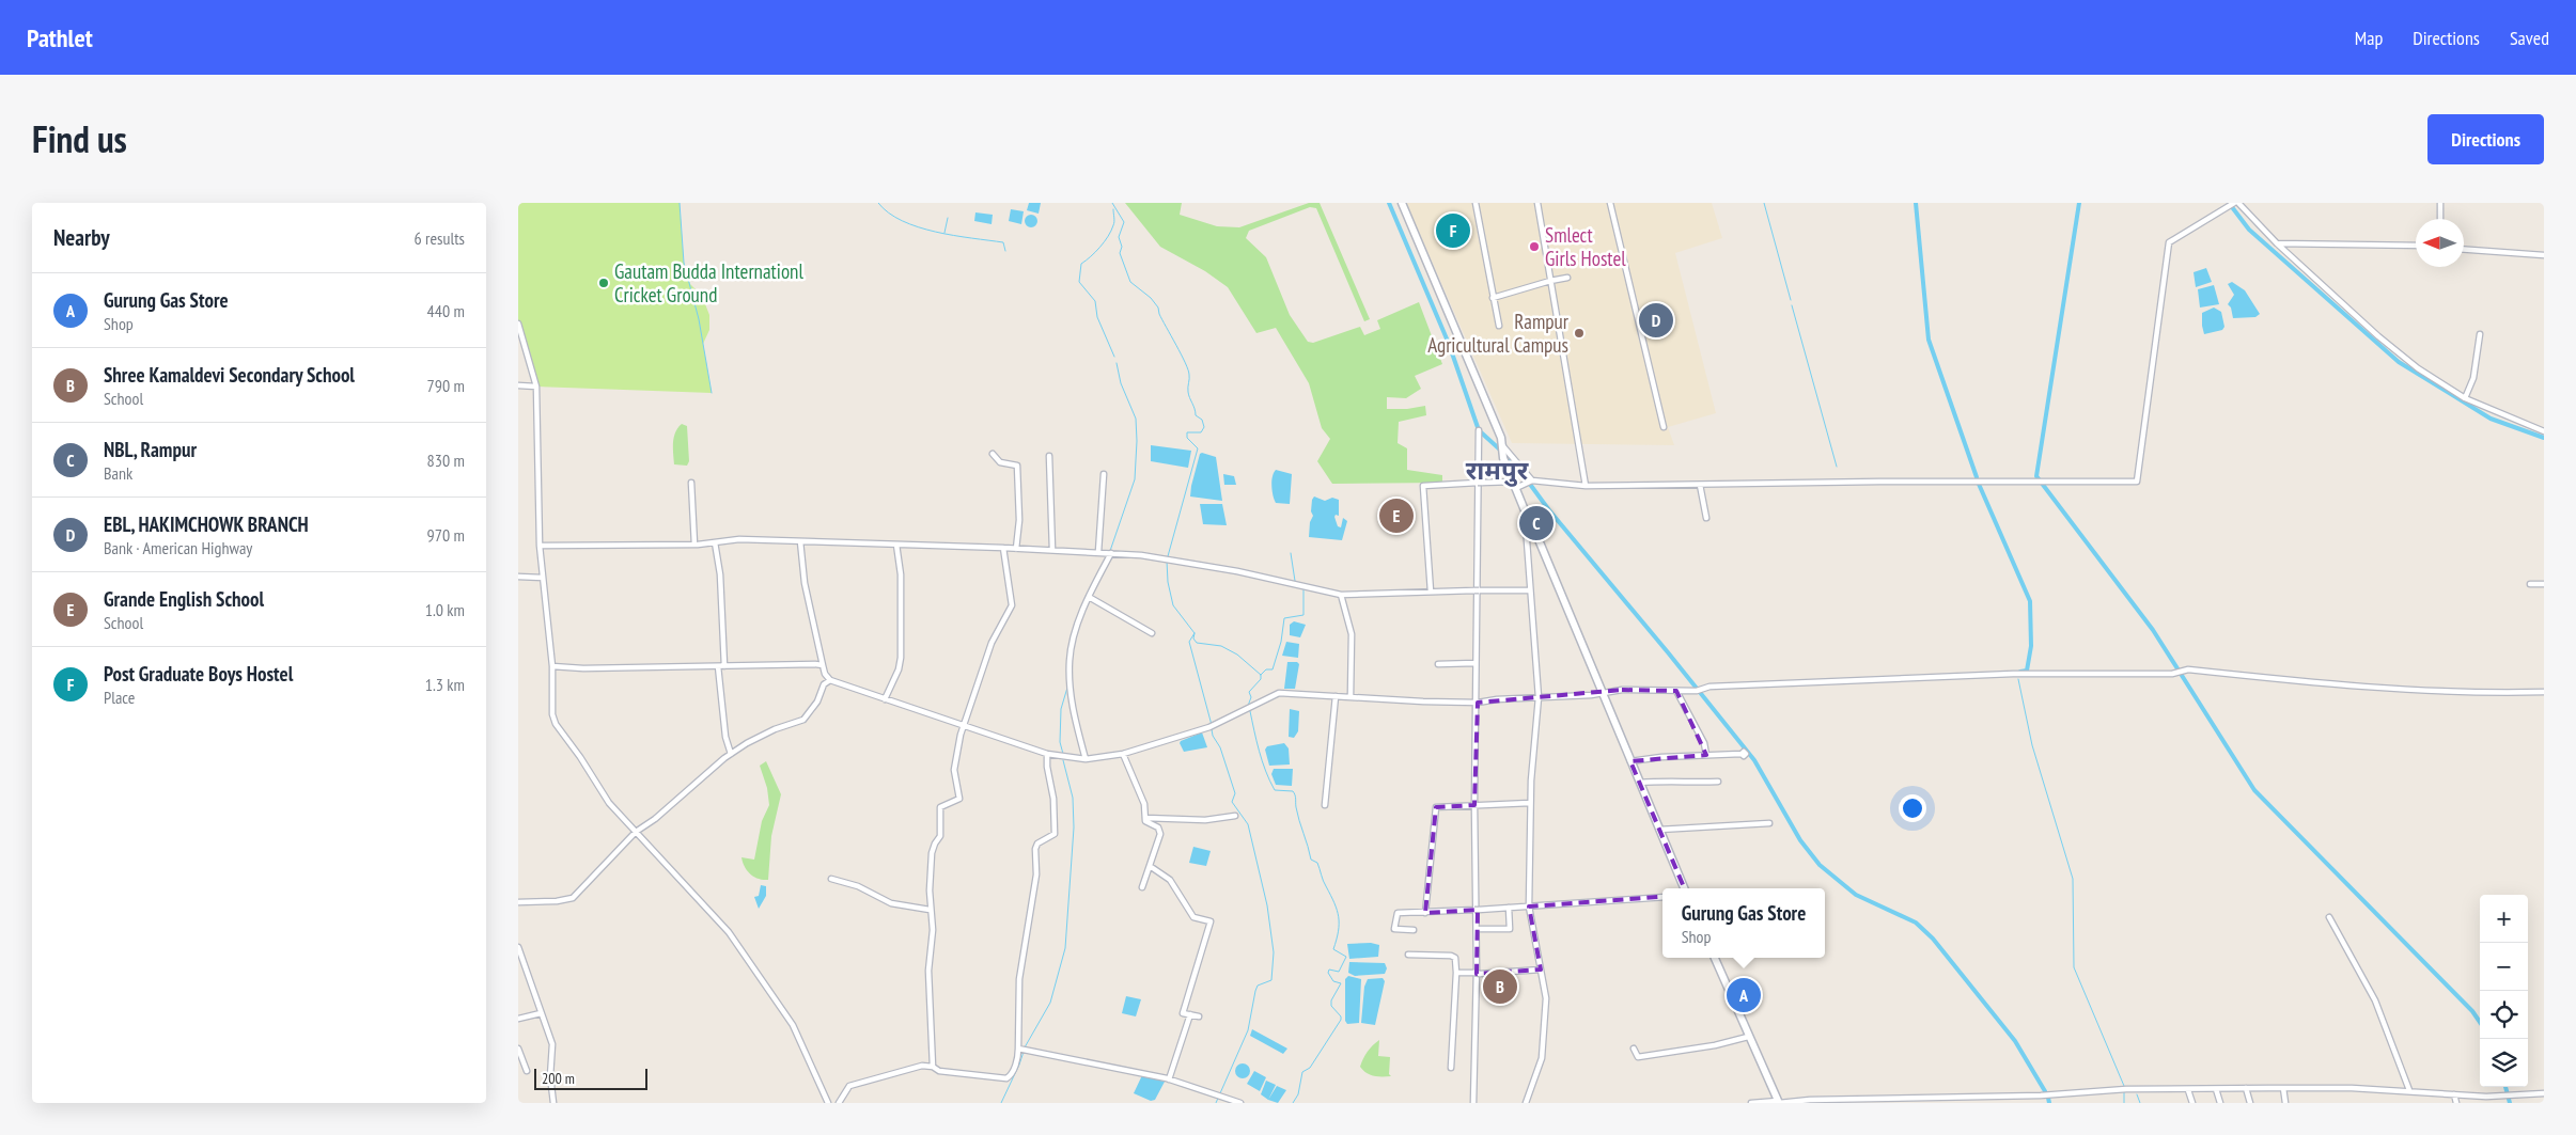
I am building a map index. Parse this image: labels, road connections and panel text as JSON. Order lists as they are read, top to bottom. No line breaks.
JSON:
{"districts":["रामपुर"],"places":["Smlect Girls Hostel","Gautam Budda Internationl Cricket Ground","Rampur Agricultural Campus"],"scale_bar":"200 m","north":"left","page":{"header":"Pathlet","nav":["Map","Directions","Saved"],"title":"Find us","buttons":"Directions","heading":["Nearby","6 results"],"pins":["F","D","E","C","B","A"],"list":[{"mark":"A","name":"Gurung Gas Store","note":"Shop","value":"440 m"},{"mark":"B","name":"Shree Kamaldevi Secondary School","note":"School","value":"790 m"},{"mark":"C","name":"NBL, Rampur","note":"Bank","value":"830 m"},{"mark":"D","name":"EBL, HAKIMCHOWK BRANCH","note":"Bank · American Highway","value":"970 m"},{"mark":"E","name":"Grande English School","note":"School","value":"1.0 km"},{"mark":"F","name":"Post Graduate Boys Hostel","note":"Place","value":"1.3 km"}],"popup":["Gurung Gas Store","Shop"],"map_buttons":["+","−"],"scale":"200 m"}}
